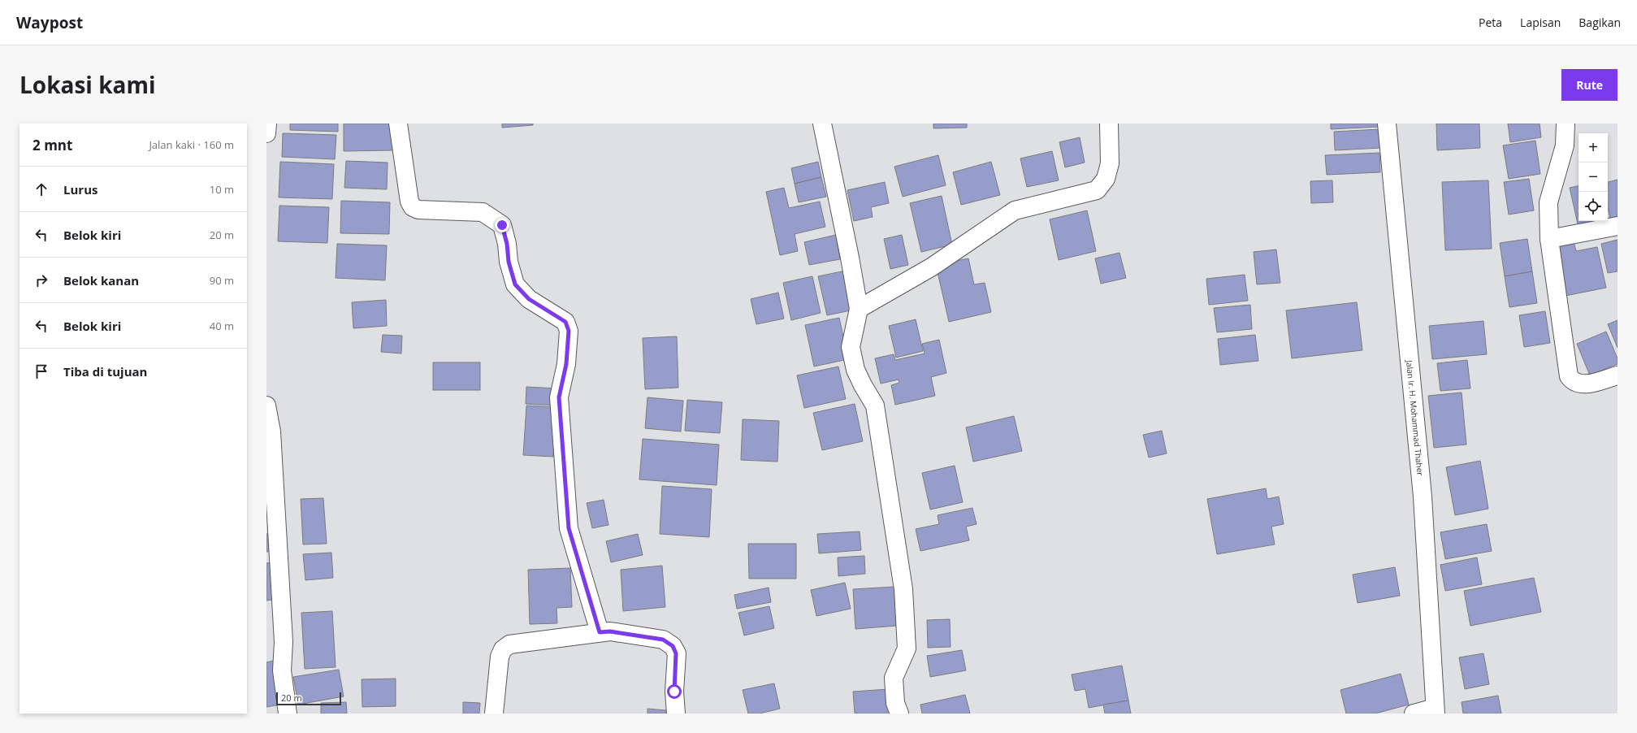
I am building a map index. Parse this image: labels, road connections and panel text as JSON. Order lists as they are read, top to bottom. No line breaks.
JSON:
{"streets":{"street":["Jalan Ir. H. Mohammad Thaher"]},"scale_bar":"20 m","page":{"header":"Waypost","nav":["Peta","Lapisan","Bagikan"],"title":"Lokasi kami","buttons":"Rute","heading":["2 mnt","Jalan kaki · 160 m"],"map_buttons":["+","−"],"list":[["Lurus","10 m"],["Belok kiri","20 m"],["Belok kanan","90 m"],["Belok kiri","40 m"],"Tiba di tujuan"],"scale":"20 m"}}
